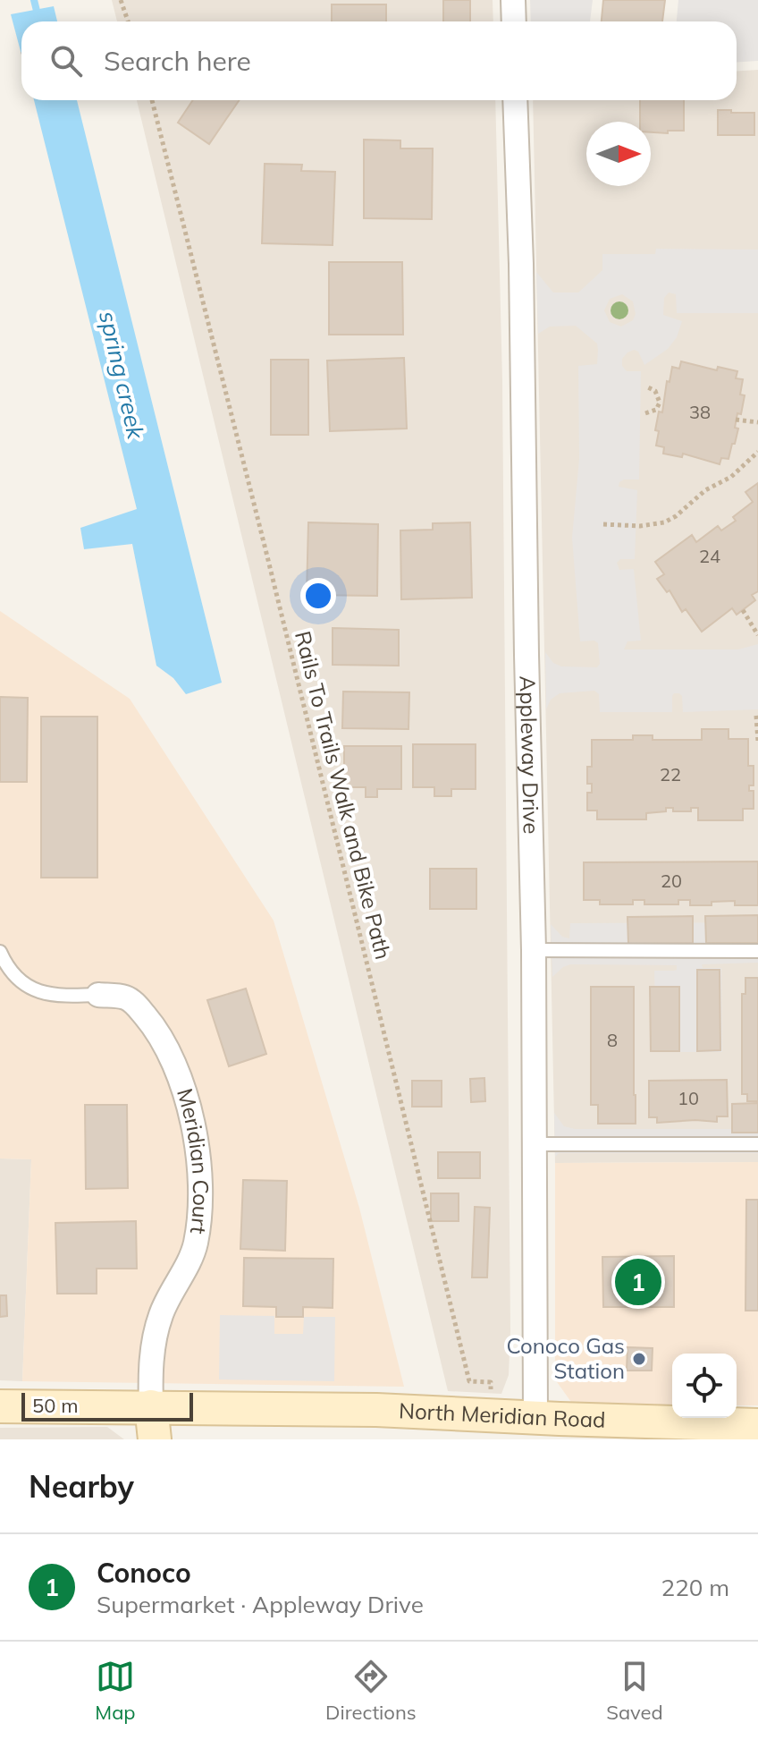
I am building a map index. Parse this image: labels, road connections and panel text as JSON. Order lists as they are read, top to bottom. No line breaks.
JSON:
{"streets":{"street":["Appleway Drive","Meridian Court","North Meridian Road"],"path":["Rails To Trails Walk and Bike Path"]},"crossings":[["Appleway Drive","North Meridian Road"],["Meridian Court","North Meridian Road"]],"water":["spring creek"],"places":["Conoco Gas Station"],"house_numbers":["38","24","22","20","8","10"],"scale_bar":"50 m","north":"right","page":{"search":"Search here","pins":"1","scale":"50 m","heading":"Nearby","list":[{"mark":"1","name":"Conoco","note":"Supermarket · Appleway Drive","value":"220 m"}],"nav":["Map","Directions","Saved"]}}
